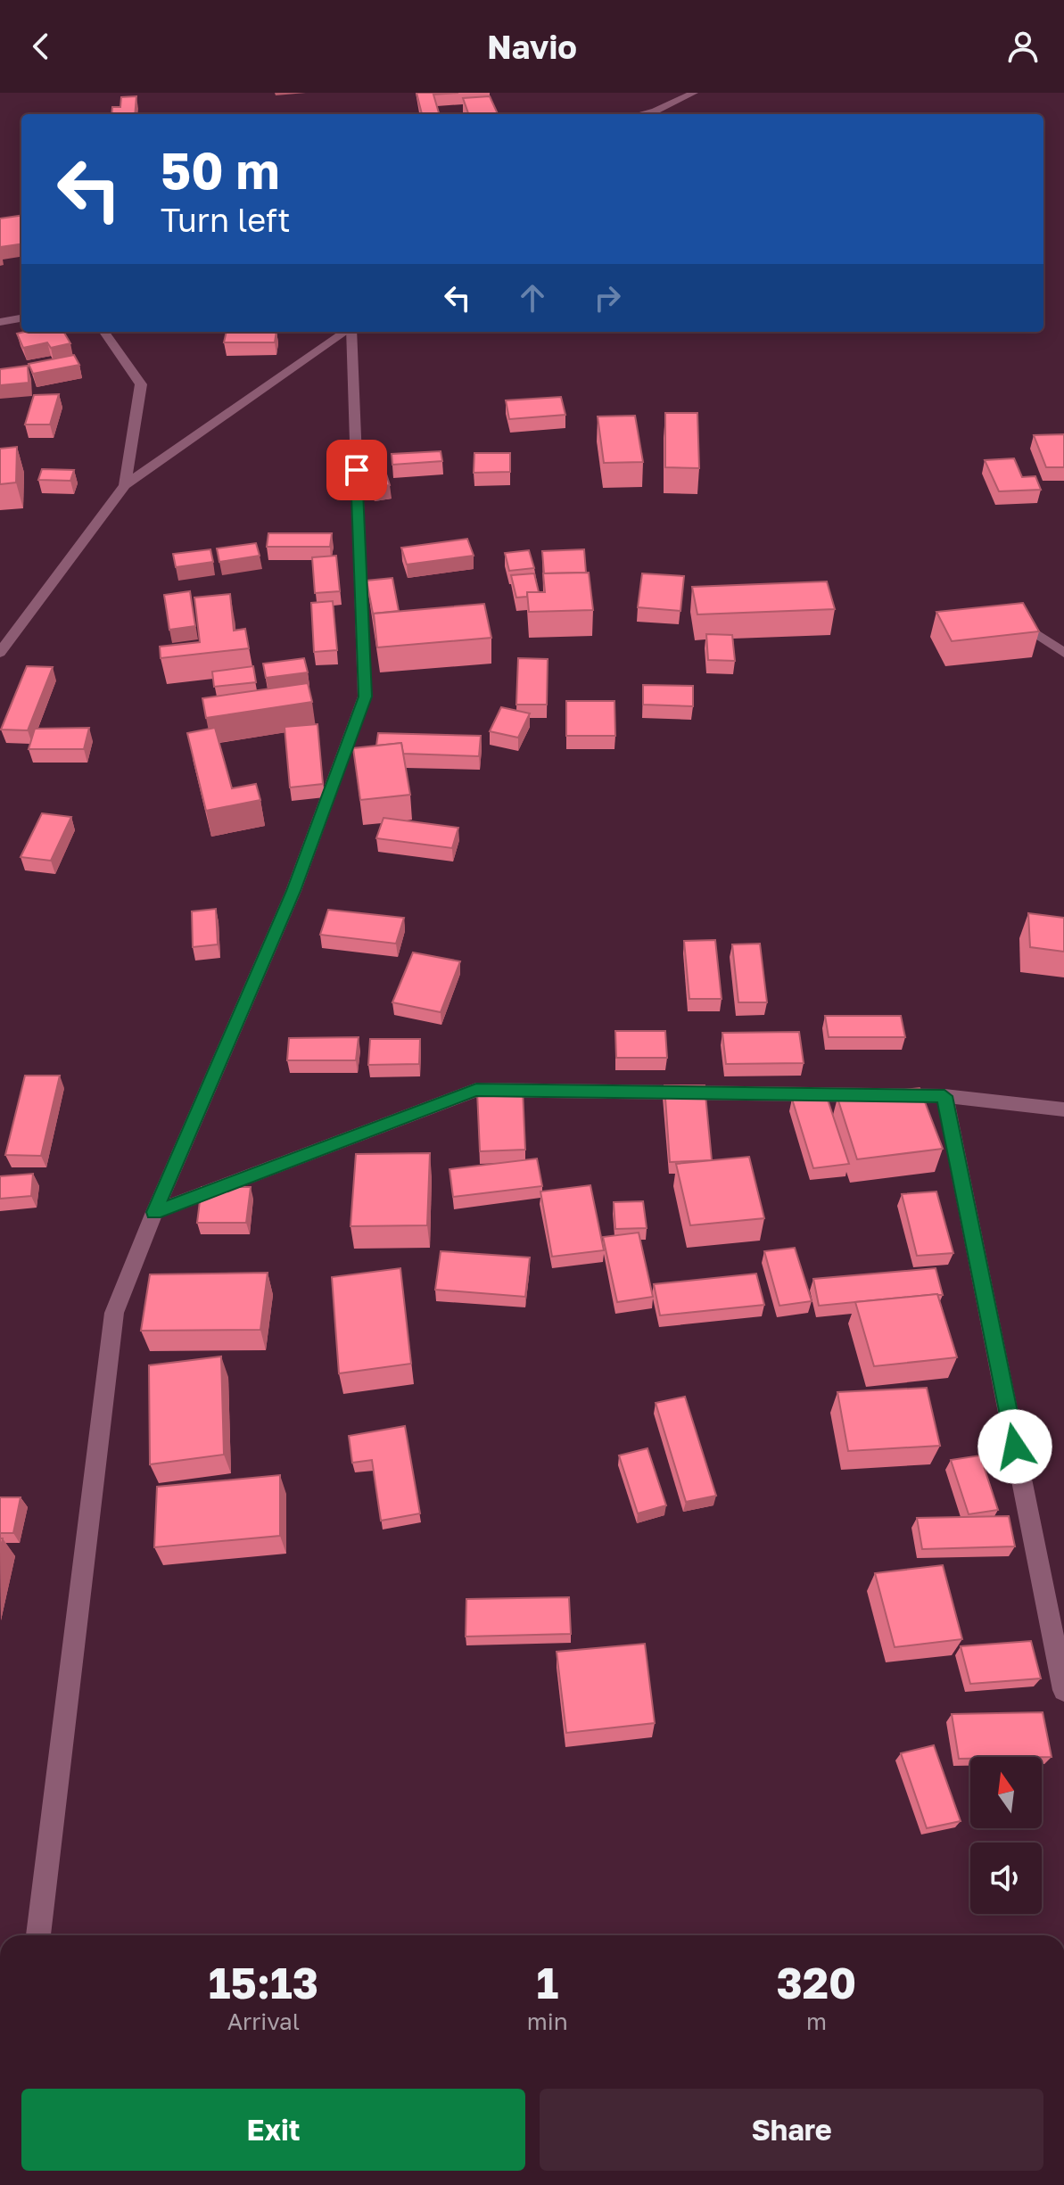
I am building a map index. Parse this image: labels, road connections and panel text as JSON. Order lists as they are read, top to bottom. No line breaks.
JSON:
{"north":"top","page":{"header":"Navio","turn":["50 m","Turn left"],"eta":["15:13","Arrival","1","min","320","m"],"buttons":["Exit","Share"]}}
